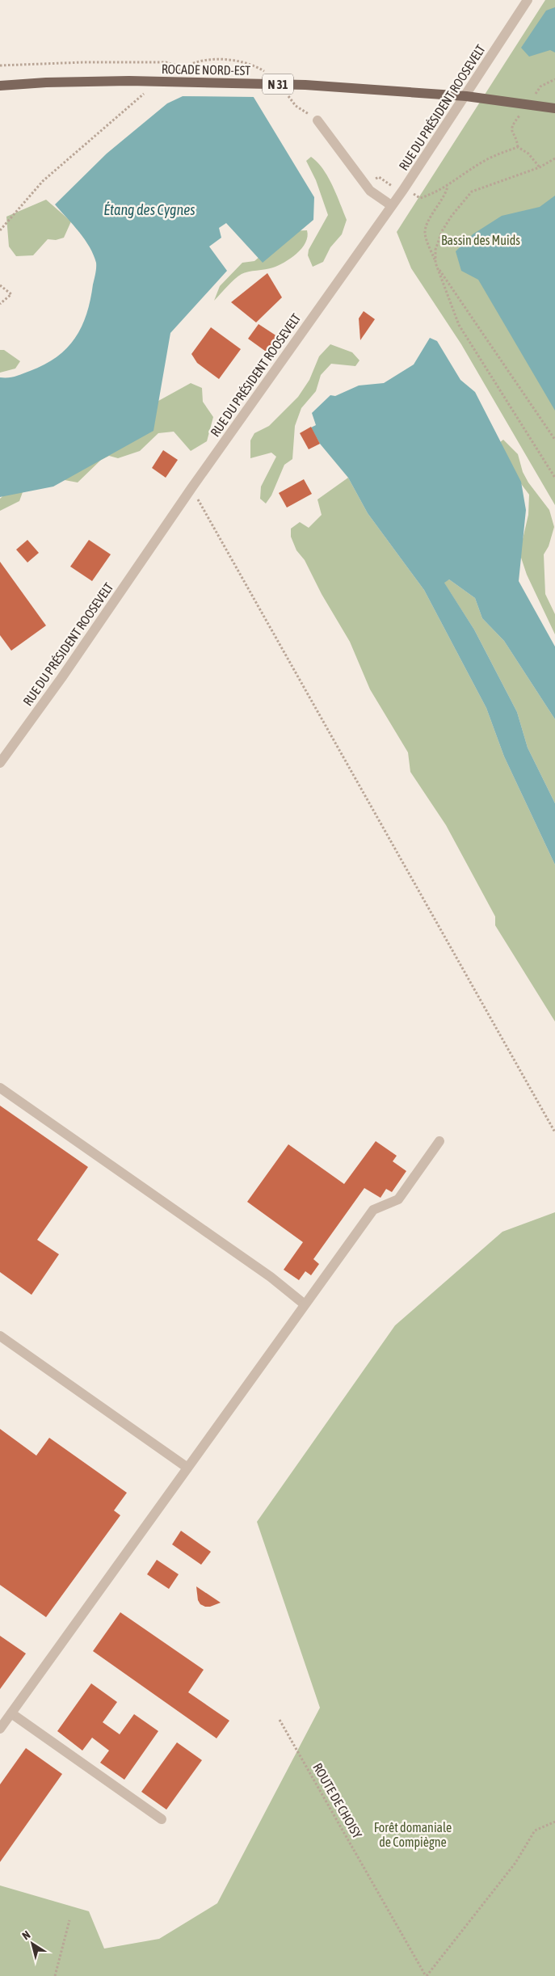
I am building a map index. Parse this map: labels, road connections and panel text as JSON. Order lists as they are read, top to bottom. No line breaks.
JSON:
{"streets":{"main road":["ROCADE NORD-EST","N 31"],"street":["RUE DU PRÉSIDENT ROOSEVELT"],"path":["ROUTE DE CHOISY"]},"water":["Étang des Cygnes"],"parks":["Bassin des Muids","Forêt domaniale de Compiègne"],"north":"top left"}
